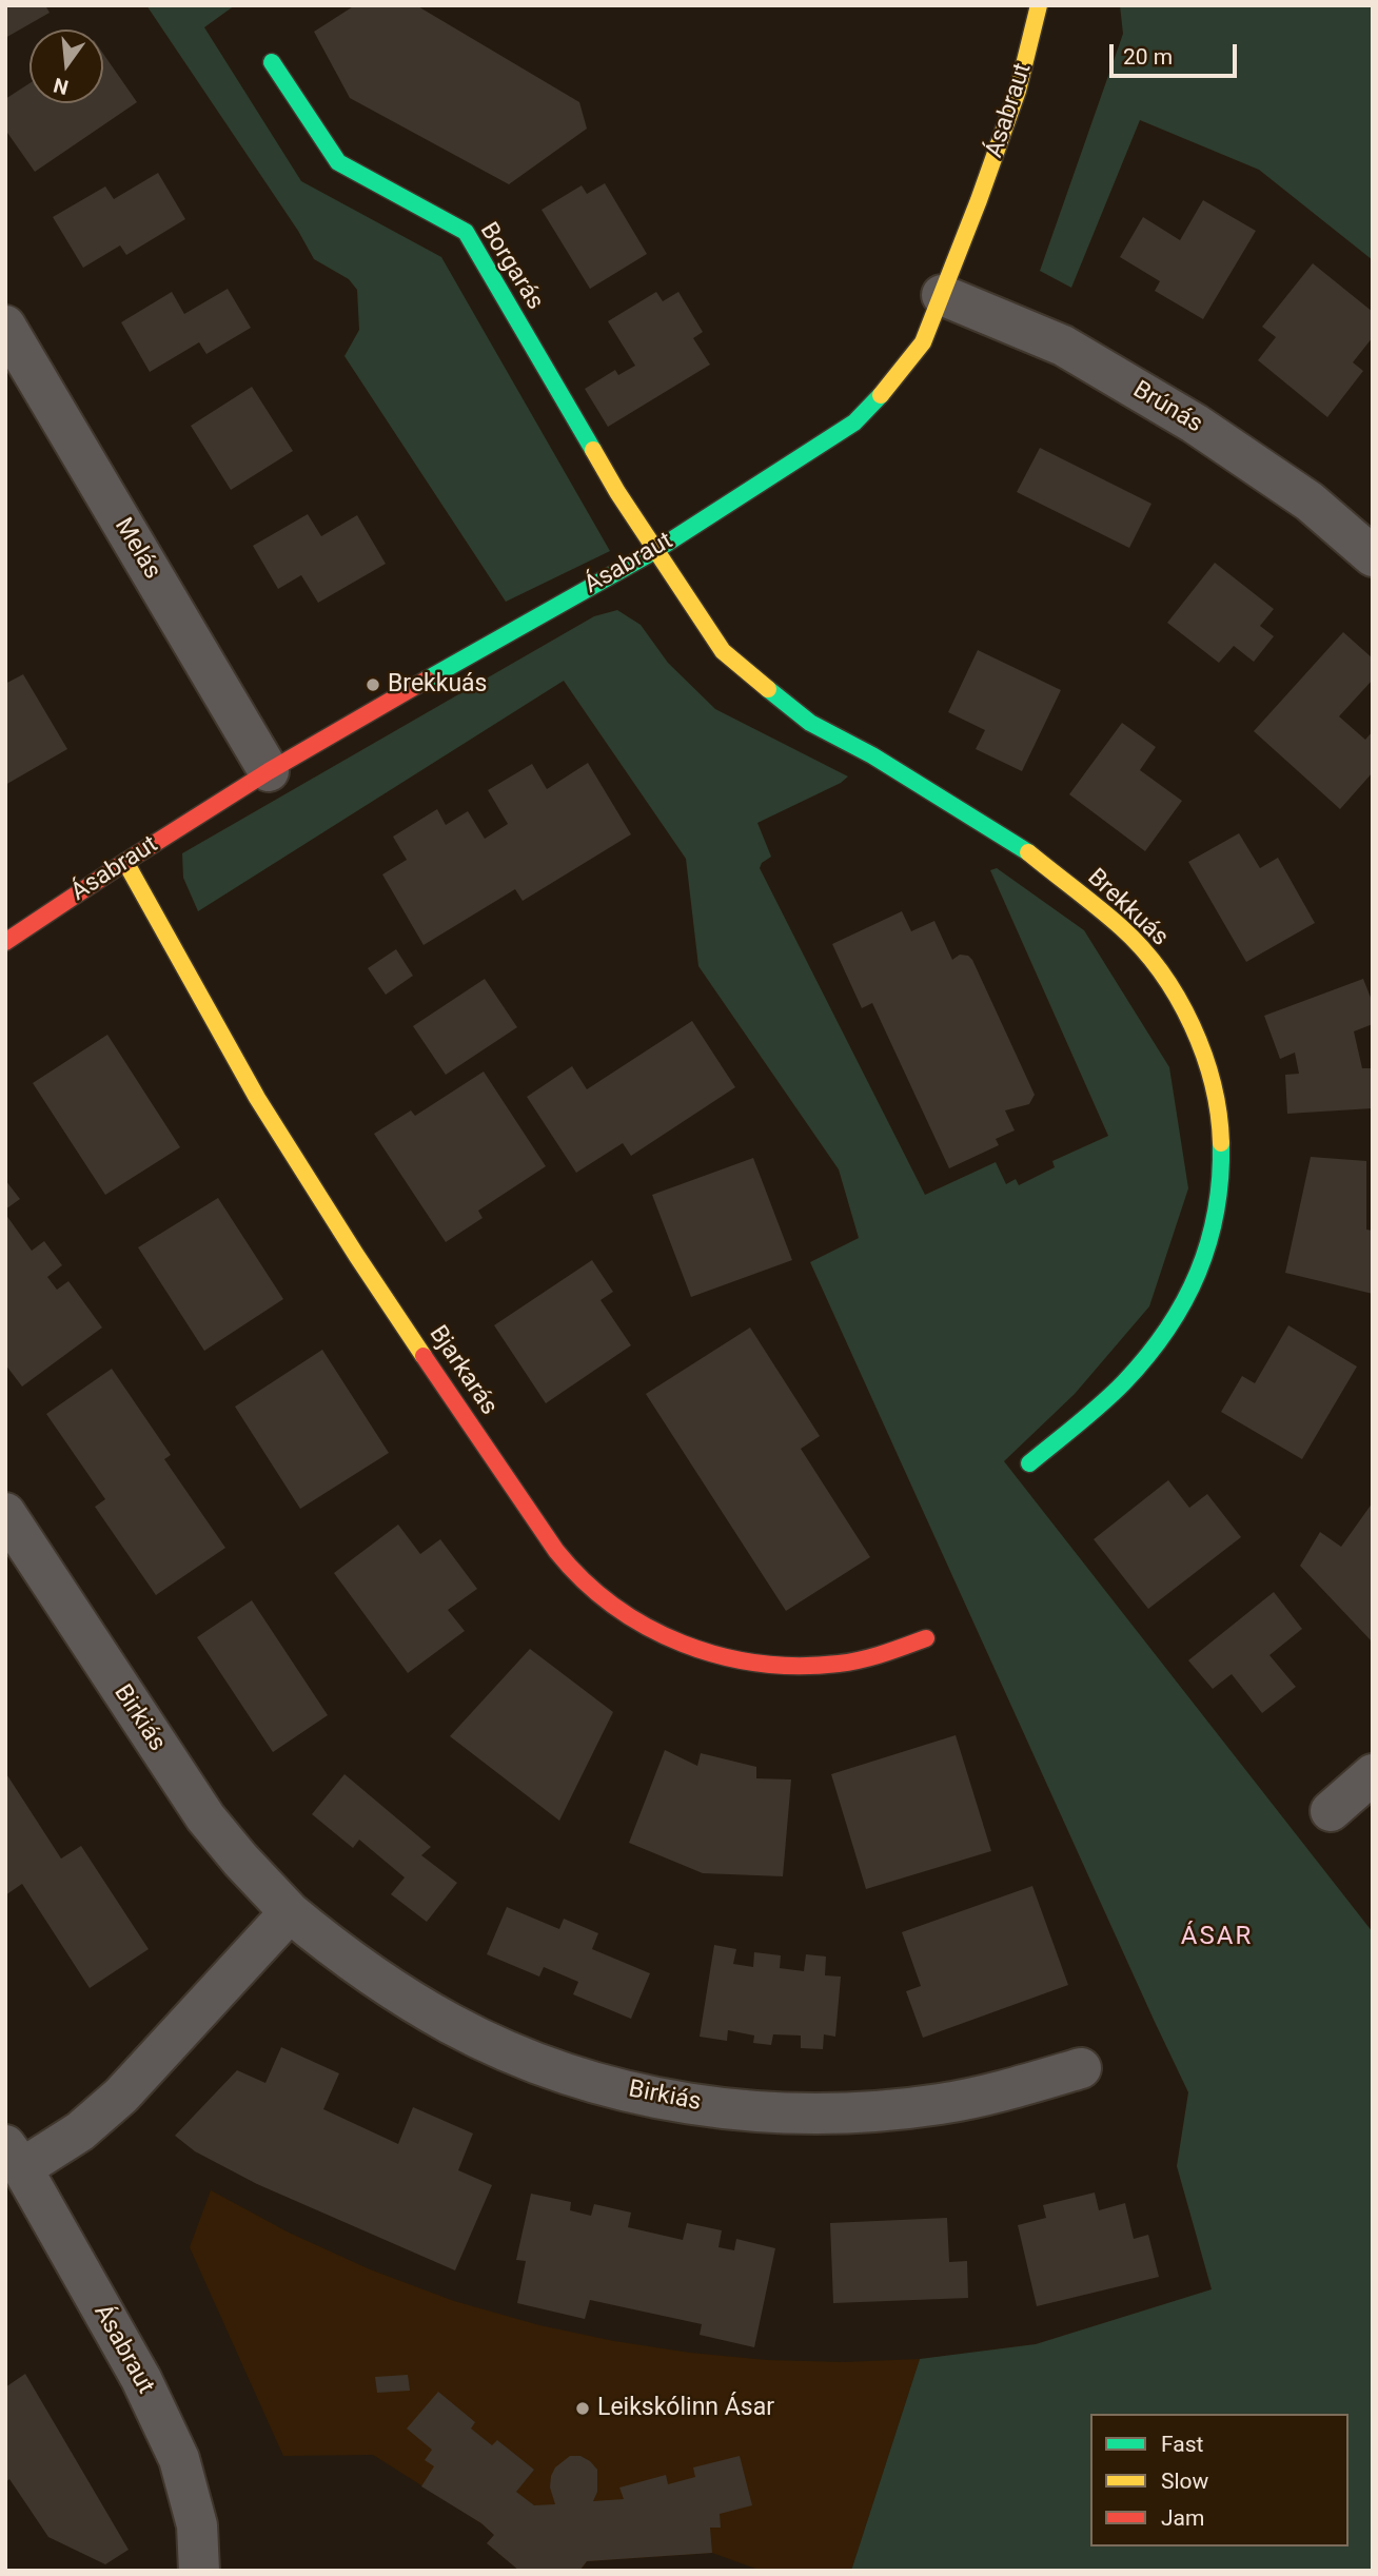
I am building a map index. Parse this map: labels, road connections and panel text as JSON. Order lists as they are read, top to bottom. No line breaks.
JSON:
{"streets":{"street":["Ásabraut","Borgarás","Brúnás","Melás","Brekkuás","Bjarkarás","Birkiás"]},"crossings":[["Ásabraut","Borgarás"],["Ásabraut","Brúnás"],["Ásabraut","Melás"],["Ásabraut","Brekkuás"],["Ásabraut","Bjarkarás"],["Borgarás","Brekkuás"]],"districts":["ÁSAR"],"places":["Brekkuás","Leikskólinn Ásar"],"legend":["Fast","Slow","Jam"],"scale_bar":"20 m","north":"bottom"}
